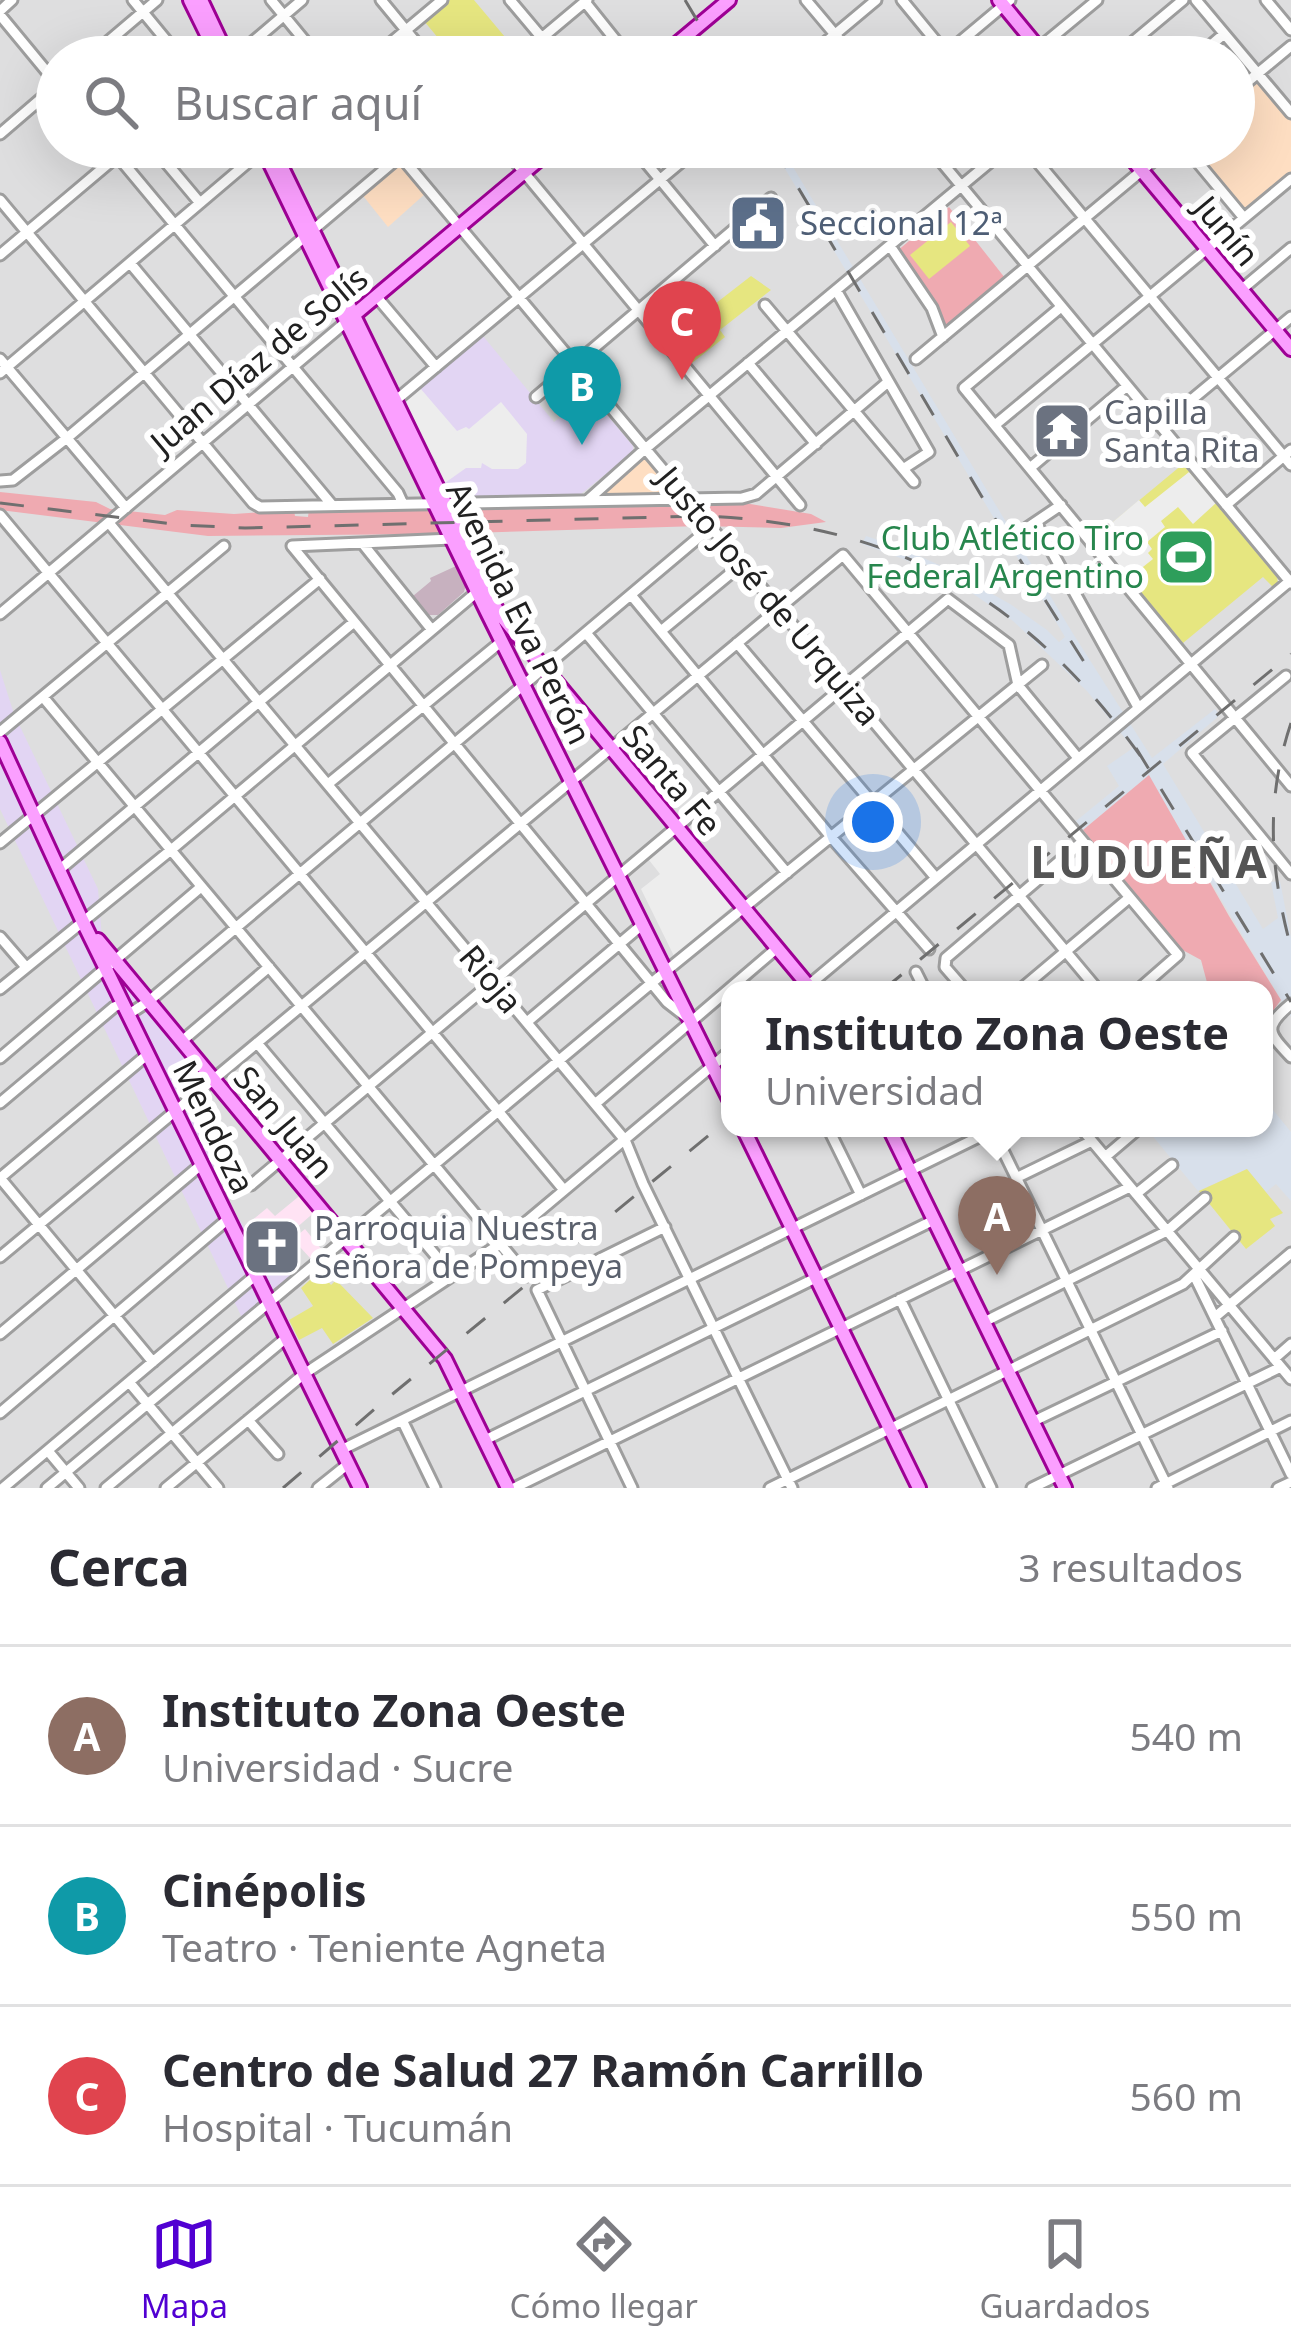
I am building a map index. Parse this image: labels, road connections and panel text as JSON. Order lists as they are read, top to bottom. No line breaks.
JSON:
{"streets":{"main road":["Junín","Juan Díaz de Solís","Avenida Eva Perón","Santa Fe","San Juan","Mendoza"],"street":["Justo José de Urquiza","Rioja"]},"crossings":[["Juan Díaz de Solís","Justo José de Urquiza"],["Juan Díaz de Solís","Avenida Eva Perón"],["Juan Díaz de Solís","Rioja"],["Avenida Eva Perón","Santa Fe"],["San Juan","Mendoza"]],"districts":["LUDUEÑA"],"places":{"public building":["Seccional 12ª"],"temple":["Capilla Santa Rita"],"sports":["Club Atlético Tiro Federal Argentino"],"church":["Parroquia Nuestra Señora de Pompeya"]},"page":{"search":"Buscar aquí","pins":["C","B","A"],"popup":["Instituto Zona Oeste","Universidad"],"heading":["Cerca","3 resultados"],"list":[{"mark":"A","name":"Instituto Zona Oeste","note":"Universidad · Sucre","value":"540 m"},{"mark":"B","name":"Cinépolis","note":"Teatro · Teniente Agneta","value":"550 m"},{"mark":"C","name":"Centro de Salud 27 Ramón Carrillo","note":"Hospital · Tucumán","value":"560 m"}],"nav":["Mapa","Cómo llegar","Guardados"]}}
